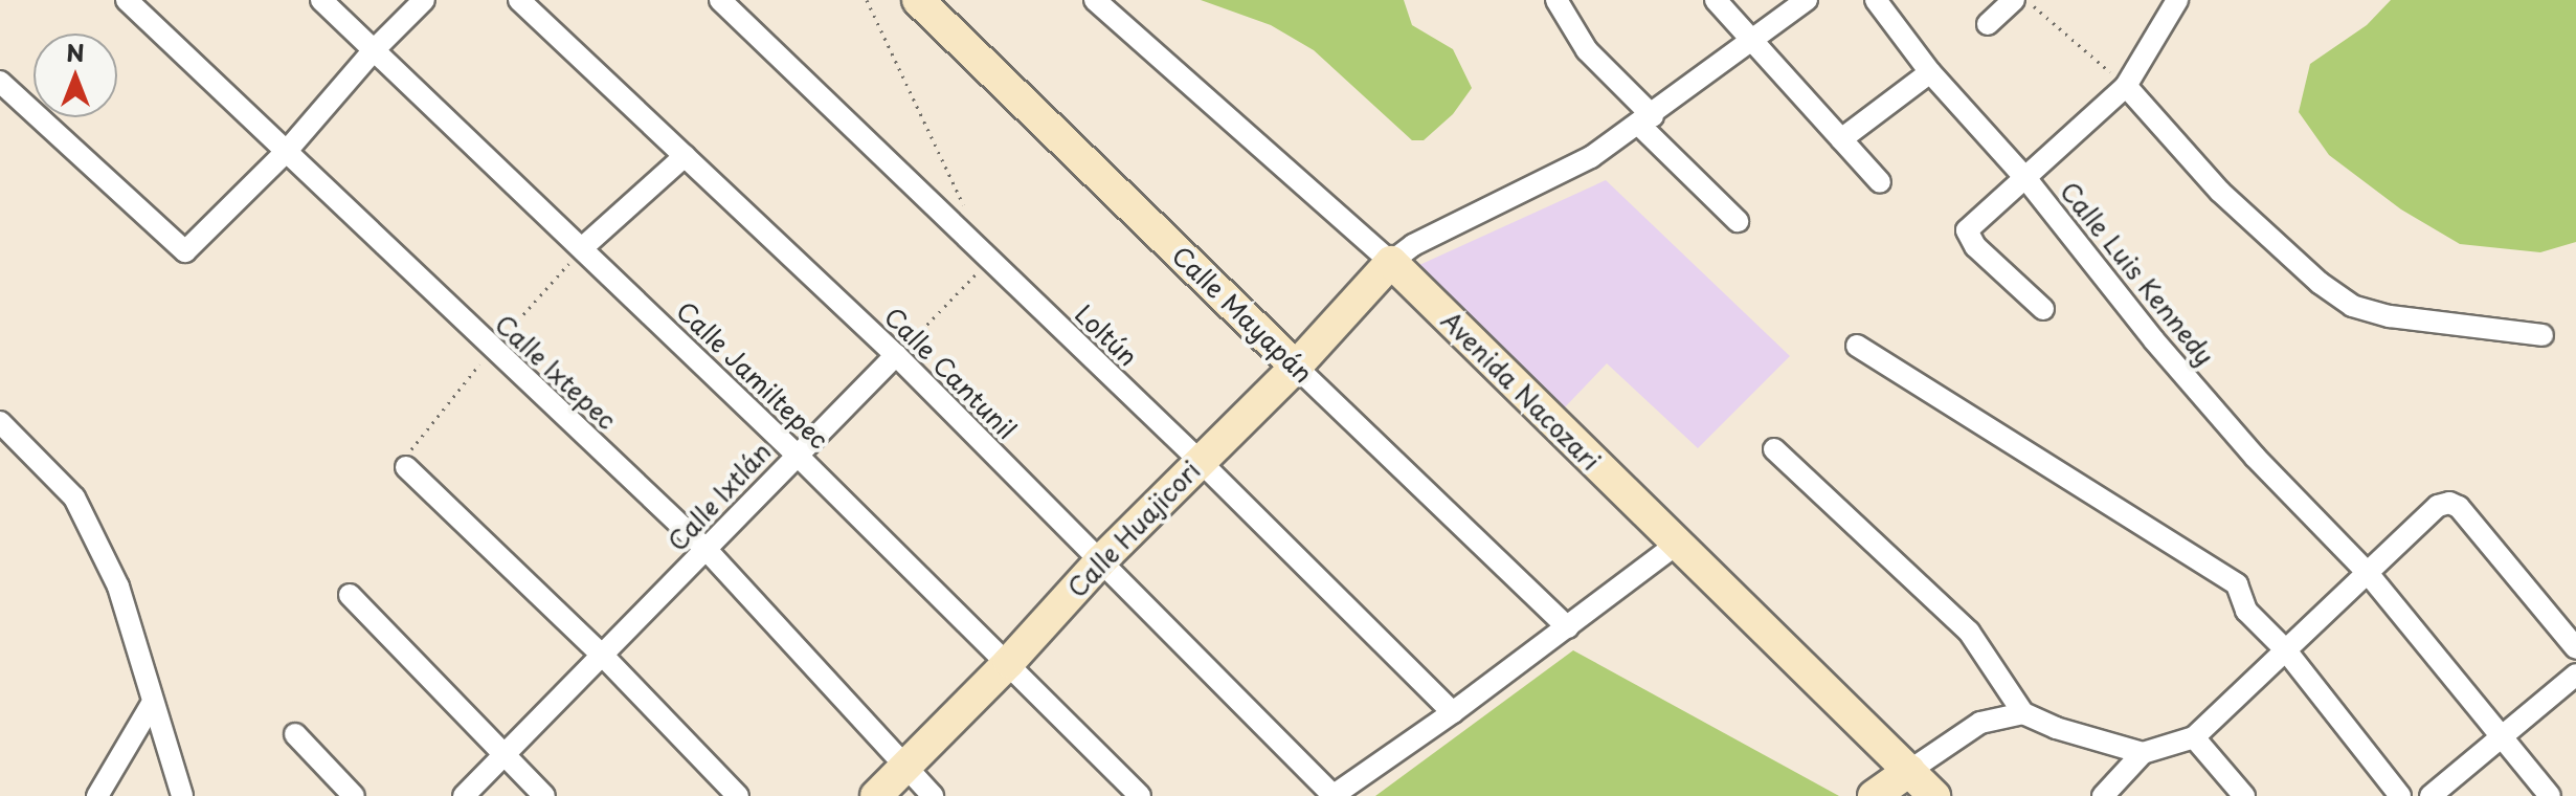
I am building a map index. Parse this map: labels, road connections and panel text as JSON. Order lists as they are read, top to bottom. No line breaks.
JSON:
{"streets":{"street":["Calle Luis Kennedy","Calle Mayapán","Loltún","Calle Ixtepec","Calle Cantunil","Calle Jamiltepec","Avenida Nacozari","Calle Ixtlán","Calle Huajicori"]},"crossings":[["Calle Mayapán","Calle Huajicori"],["Loltún","Calle Huajicori"],["Calle Ixtepec","Calle Ixtlán"],["Calle Ixtepec","Calle Huajicori"],["Calle Cantunil","Calle Ixtlán"],["Calle Cantunil","Calle Huajicori"],["Calle Jamiltepec","Calle Ixtlán"],["Calle Jamiltepec","Calle Huajicori"],["Avenida Nacozari","Calle Huajicori"]],"north":"top"}
